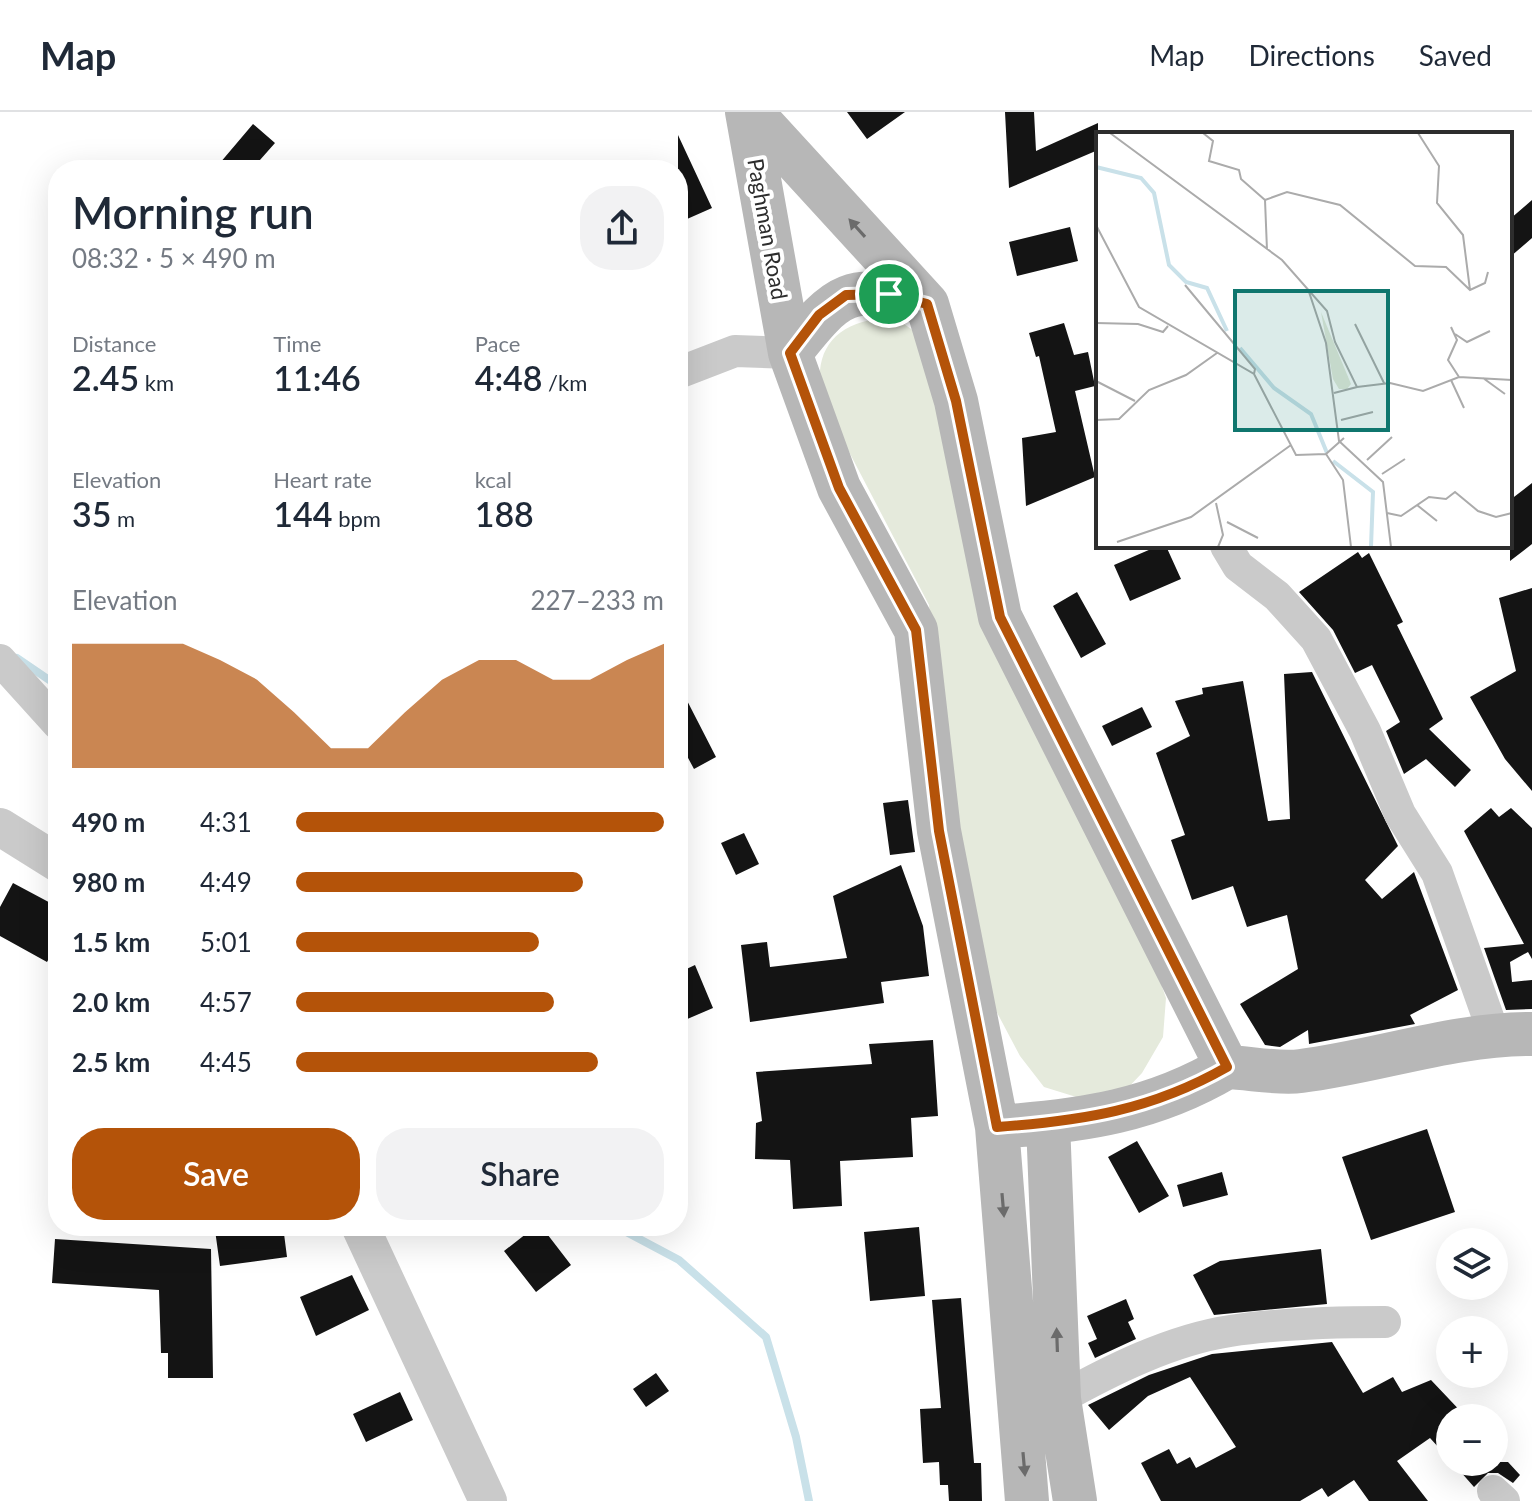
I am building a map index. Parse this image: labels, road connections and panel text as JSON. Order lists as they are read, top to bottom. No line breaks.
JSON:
{"streets":{"main road":["Paghman Road"]},"page":{"header":"Map","nav":["Map","Directions","Saved"],"heading":["Morning run","08:32 · 5 × 490 m"],"stats":[["Distance","2.45 km"],["Time","11:46"],["Pace","4:48 /km"],["Elevation","35 m"],["Heart rate","144 bpm"],["kcal","188"]],"chart":["Elevation","227–233 m"],"list":[{"name":"490 m","note":"4:31"},{"name":"980 m","note":"4:49"},{"name":"1.5 km","note":"5:01"},{"name":"2.0 km","note":"4:57"},{"name":"2.5 km","note":"4:45"}],"buttons":["Save","Share"],"map_buttons":["+","−"]}}
